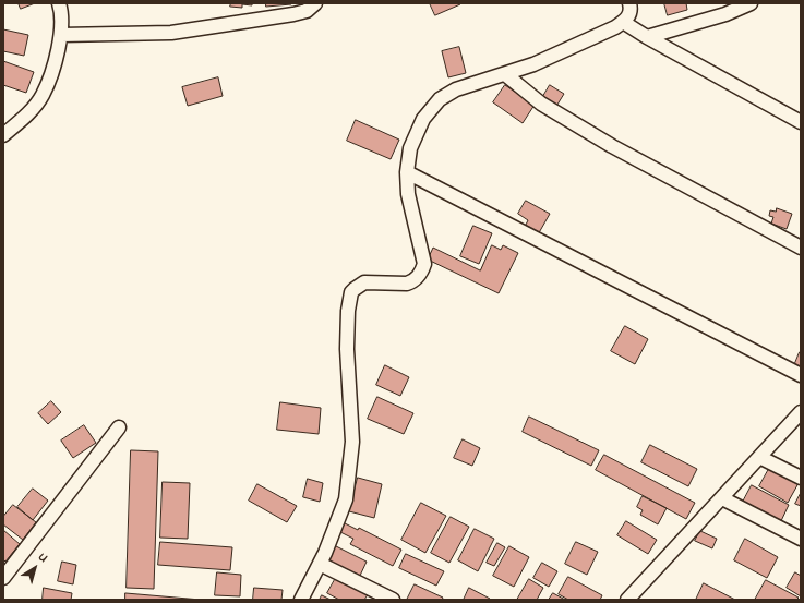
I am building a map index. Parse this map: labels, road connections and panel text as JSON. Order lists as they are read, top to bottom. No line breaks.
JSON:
{"north":"top right"}
